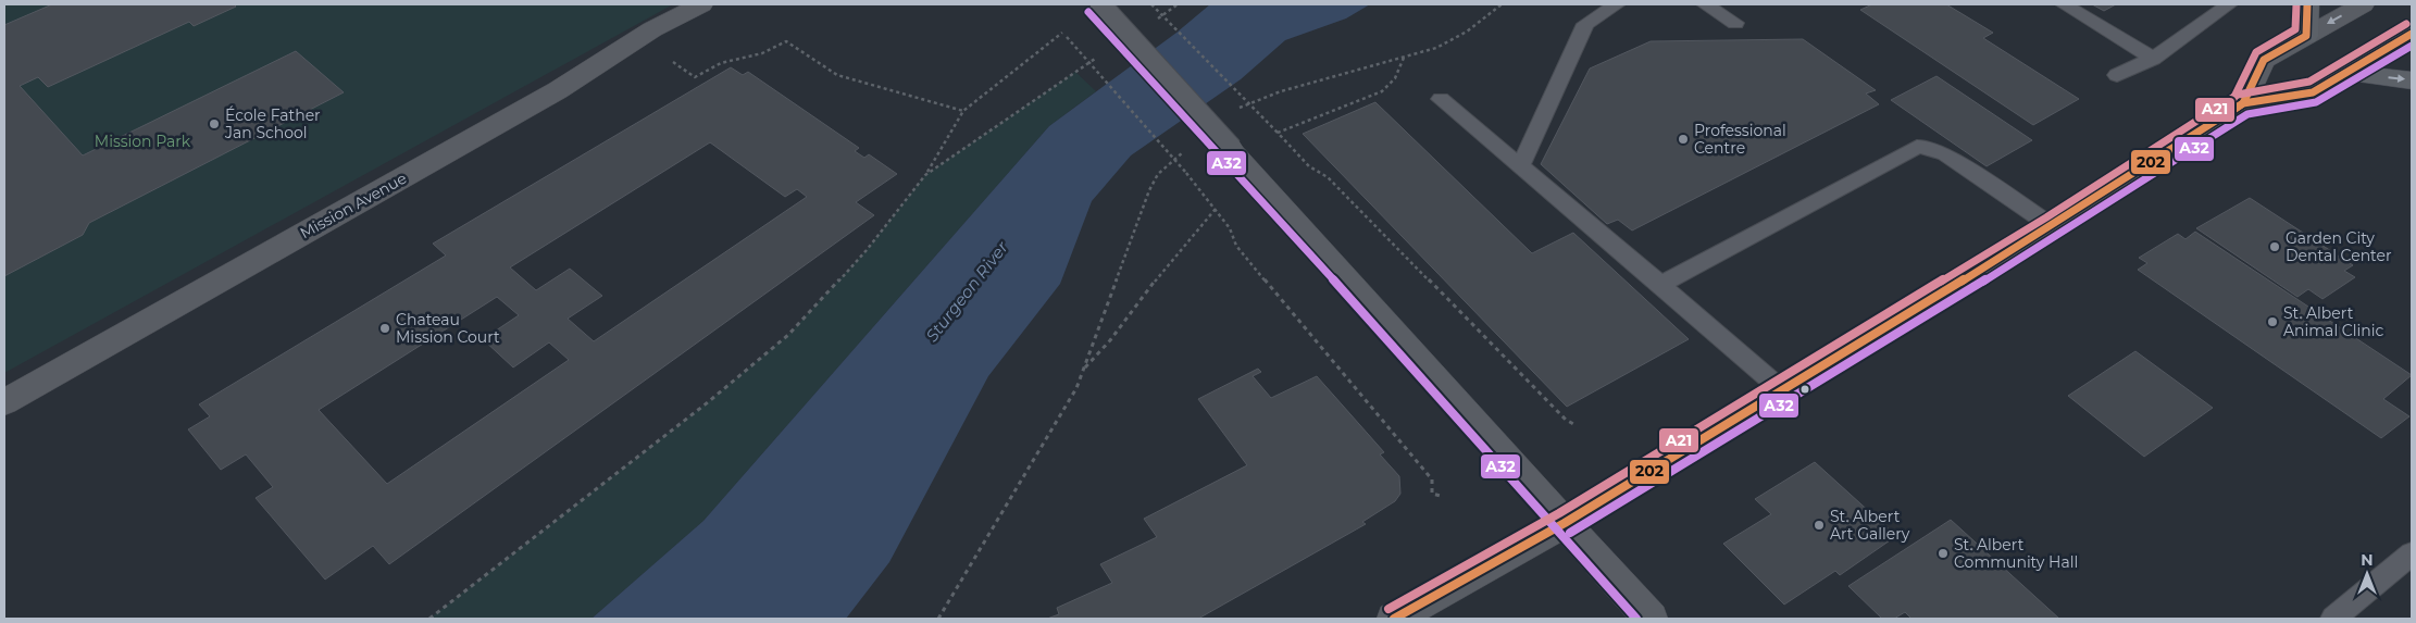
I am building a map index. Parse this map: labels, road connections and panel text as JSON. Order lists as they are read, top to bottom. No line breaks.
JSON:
{"streets":{"street":["Mission Avenue"]},"water":["Sturgeon River"],"parks":["Mission Park"],"places":["École Father Jan School","Professional Centre","Garden City Dental Center","St. Albert Animal Clinic","Chateau Mission Court","St. Albert Art Gallery","St. Albert Community Hall"],"lines":["transit line 202","transit line A21","transit line A32"],"north":"top"}
